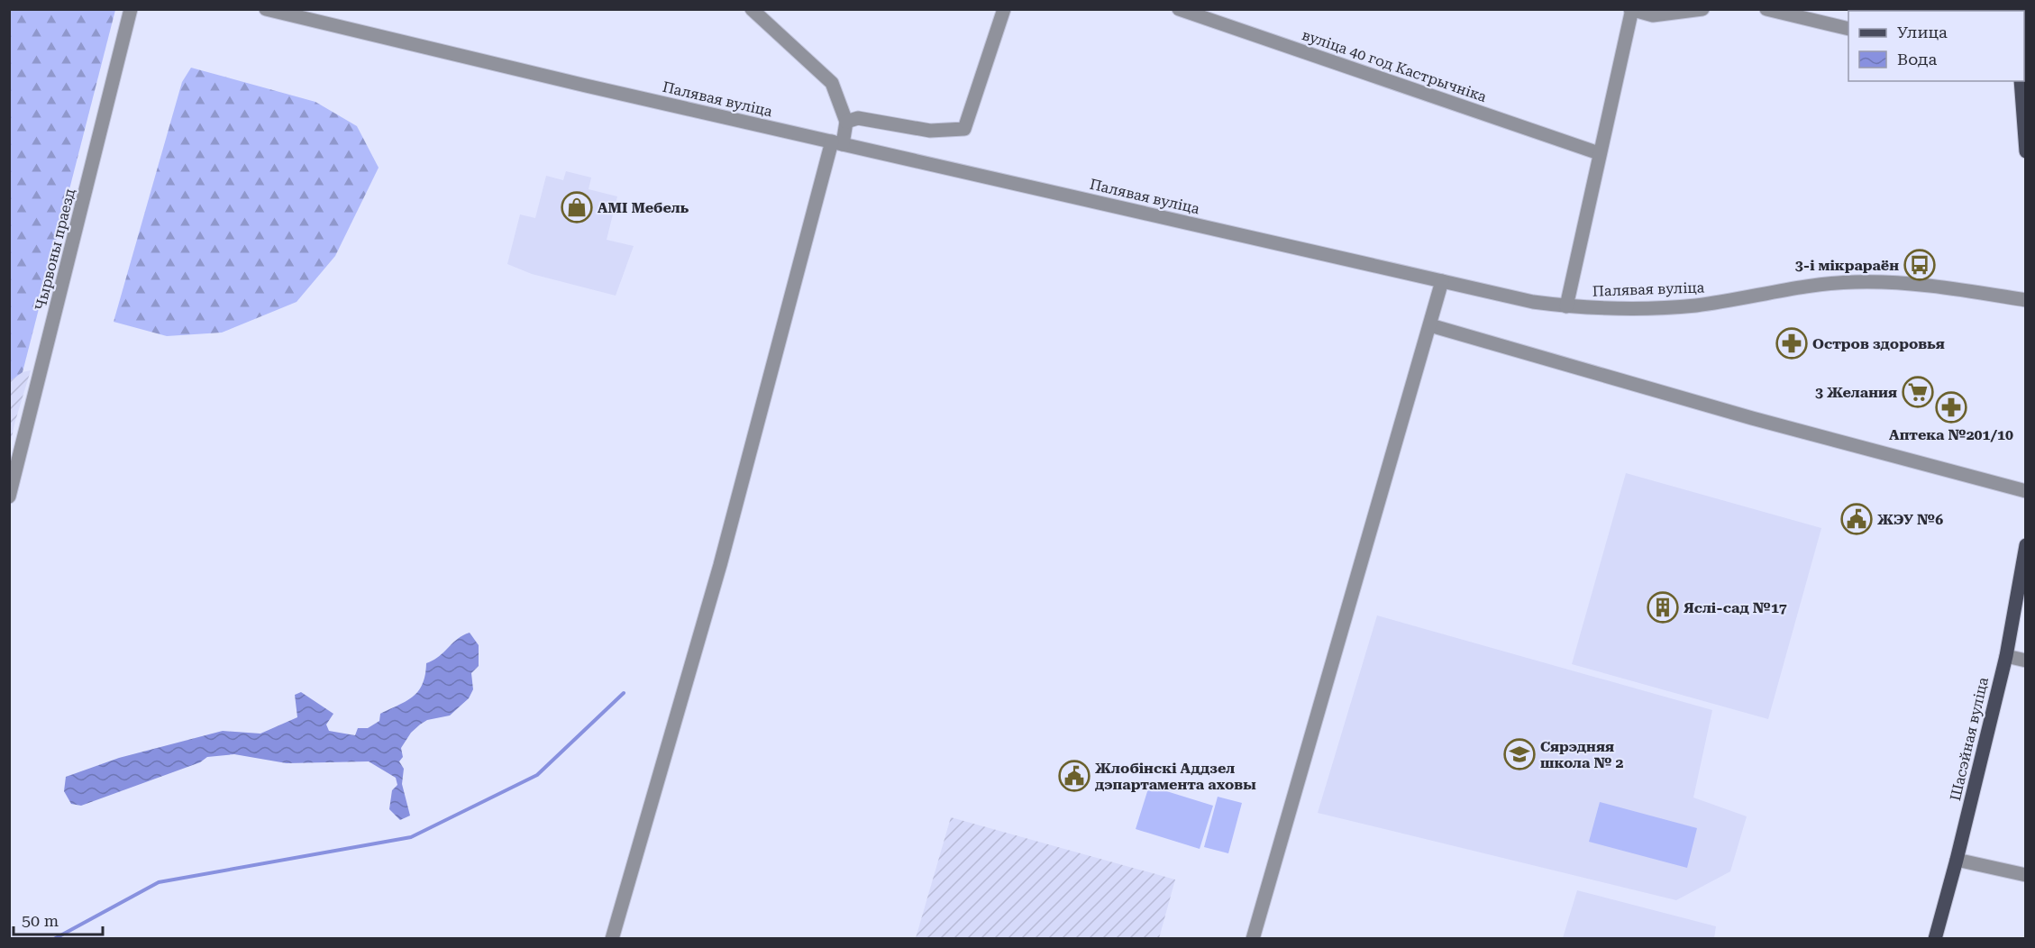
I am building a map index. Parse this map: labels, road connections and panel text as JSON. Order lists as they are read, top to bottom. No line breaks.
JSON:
{"streets":{"main road":["Шасэйная вуліца"],"street":["вуліца 40 год Кастрычніка","Палявая вуліца","Чырвоны праезд"]},"places":{"shop":["AMI Мебель"],"bus stop":["3-і мікрараён"],"pharmacy":["Остров здоровья","Аптека №201/10"],"supermarket":["3 Желания"],"public building":["ЖЭУ №6","Жлобінскі Аддзел дэпартамента аховы"],"building":["Яслі-сад №17"],"school or university":["Сярэдняя школа № 2"]},"legend":["Улица","Вода"],"scale_bar":"50 m"}
